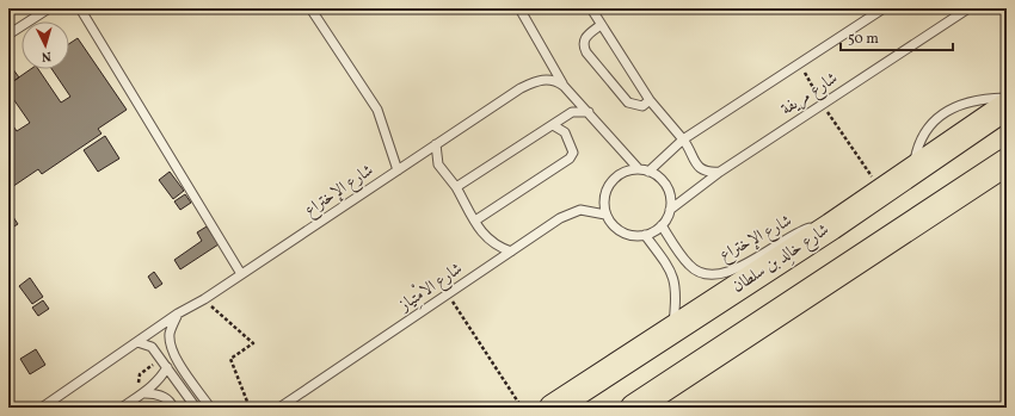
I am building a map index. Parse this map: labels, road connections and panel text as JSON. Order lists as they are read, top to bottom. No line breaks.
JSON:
{"streets":{"main road":["شارع خالِد بن سلطان"],"lane":["شارع مريفة","شارع الإختراع","شارع الامْتِياز"]},"crossings":[["شارع مريفة","شارع الإختراع"],["شارع مريفة","شارع الامْتِياز"],["شارع الإختراع","شارع خالِد بن سلطان"],["شارع الإختراع","شارع الامْتِياز"]],"scale_bar":"50 m","north":"bottom"}
